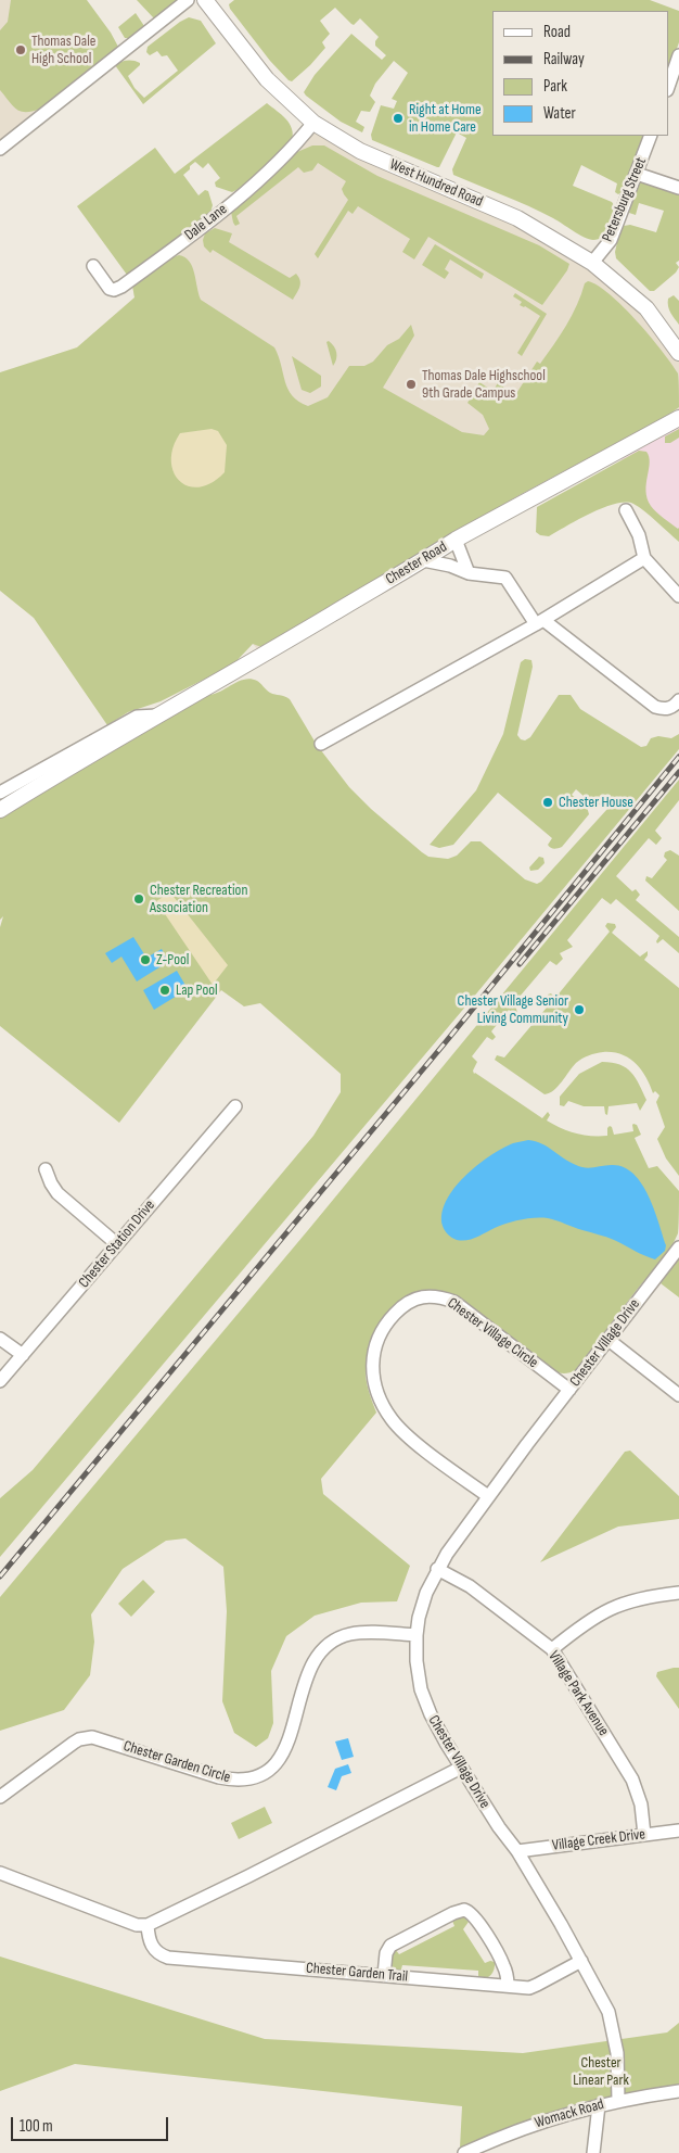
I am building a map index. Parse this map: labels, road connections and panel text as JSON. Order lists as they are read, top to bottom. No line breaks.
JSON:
{"streets":{"main road":["West Hundred Road","Chester Road"],"street":["Petersburg Street","Dale Lane","Chester Station Drive","Chester Village Circle","Chester Village Drive","Village Park Avenue","Chester Garden Circle","Village Creek Drive","Chester Garden Trail","Womack Road"]},"crossings":[["West Hundred Road","Petersburg Street"],["West Hundred Road","Dale Lane"],["Chester Village Circle","Chester Village Drive"],["Chester Village Drive","Village Park Avenue"],["Chester Village Drive","Chester Garden Circle"],["Chester Village Drive","Village Creek Drive"],["Chester Village Drive","Chester Garden Trail"],["Chester Village Drive","Womack Road"],["Village Park Avenue","Village Creek Drive"]],"parks":["Chester Linear Park"],"places":["Thomas Dale High School","Right at Home in Home Care","Thomas Dale Highschool 9th Grade Campus","Chester House","Chester Recreation Association","Z-Pool","Lap Pool","Chester Village Senior Living Community"],"legend":["Road","Railway","Park","Water"],"scale_bar":"100 m"}
